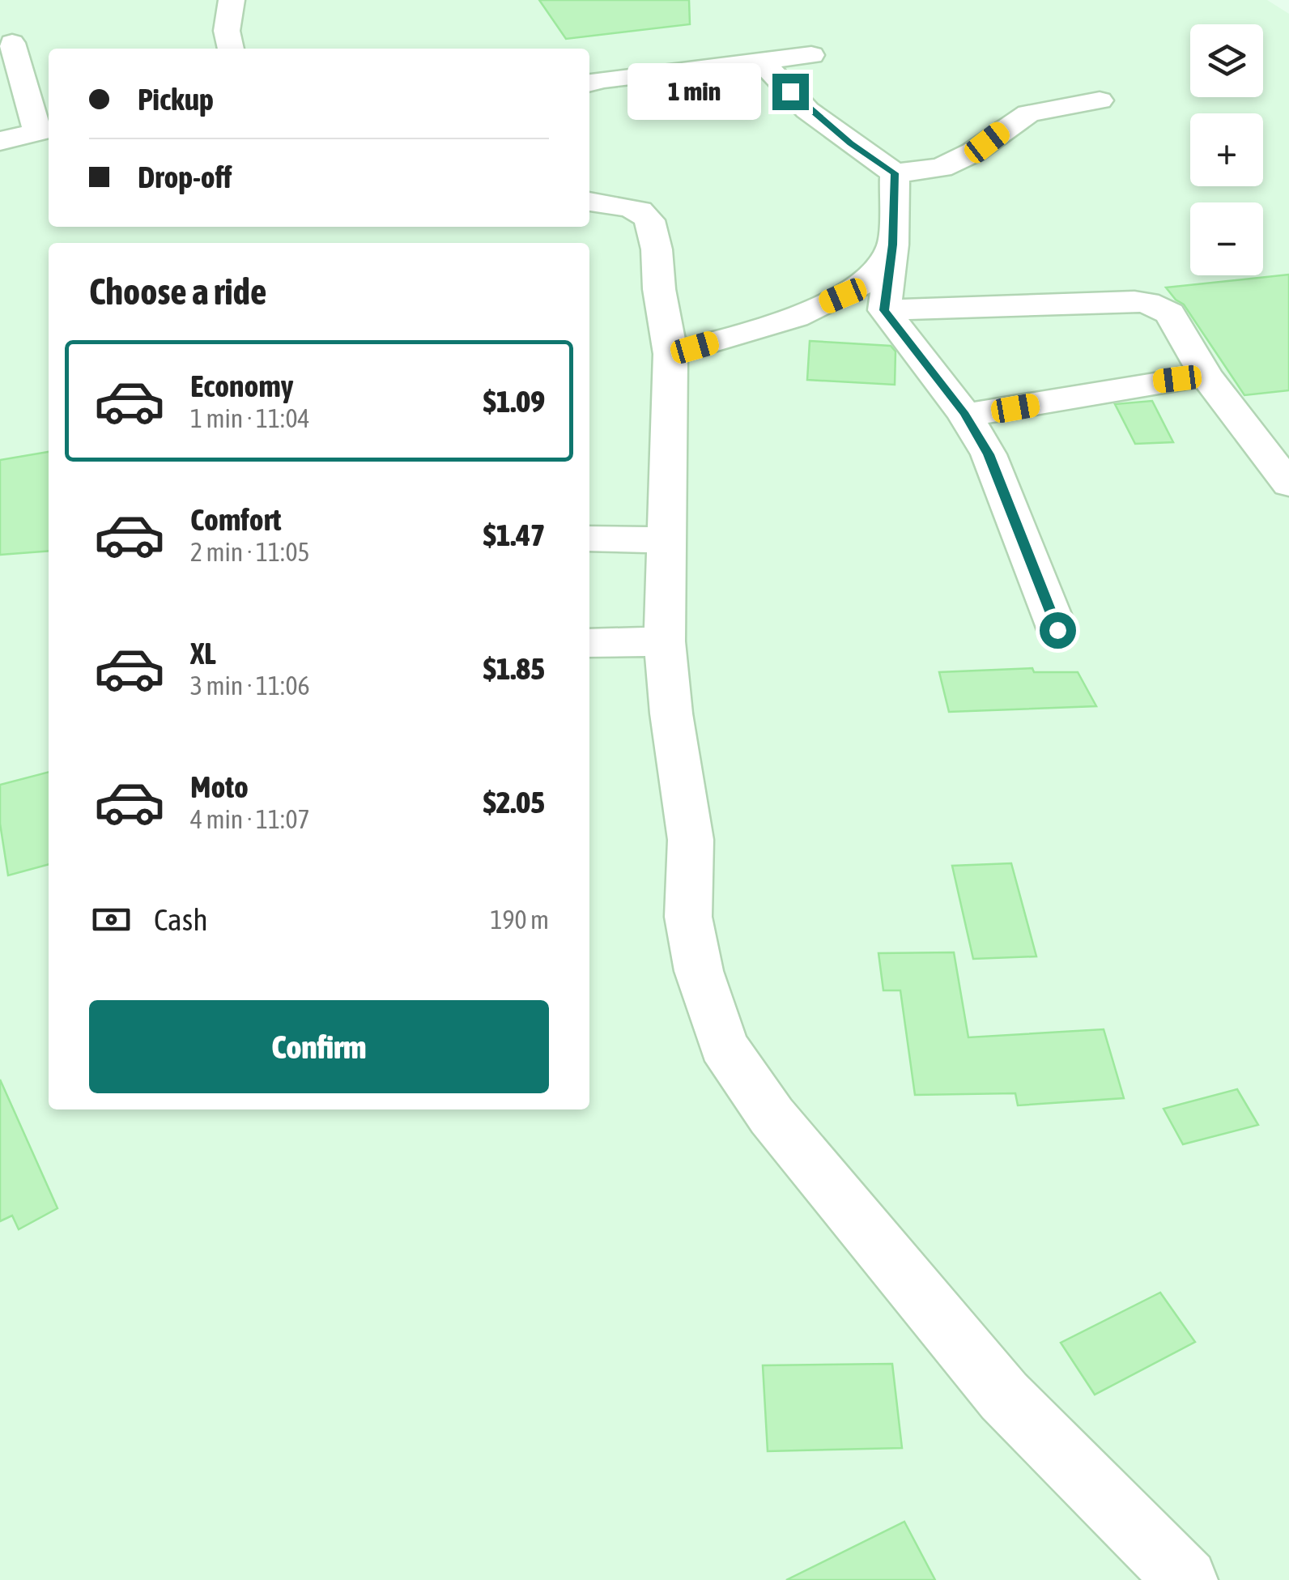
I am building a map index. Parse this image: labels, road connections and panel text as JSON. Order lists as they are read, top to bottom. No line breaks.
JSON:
{"page":{"map_buttons":["+","−"],"banner":["Pickup","Drop-off"],"bubble":"1 min","heading":"Choose a ride","list":[{"name":"Economy","note":"1 min · 11:04","value":"$1.09"},{"name":"Comfort","note":"2 min · 11:05","value":"$1.47"},{"name":"XL","note":"3 min · 11:06","value":"$1.85"},{"name":"Moto","note":"4 min · 11:07","value":"$2.05"}],"pay":["Cash","190 m"],"buttons":"Confirm"}}
